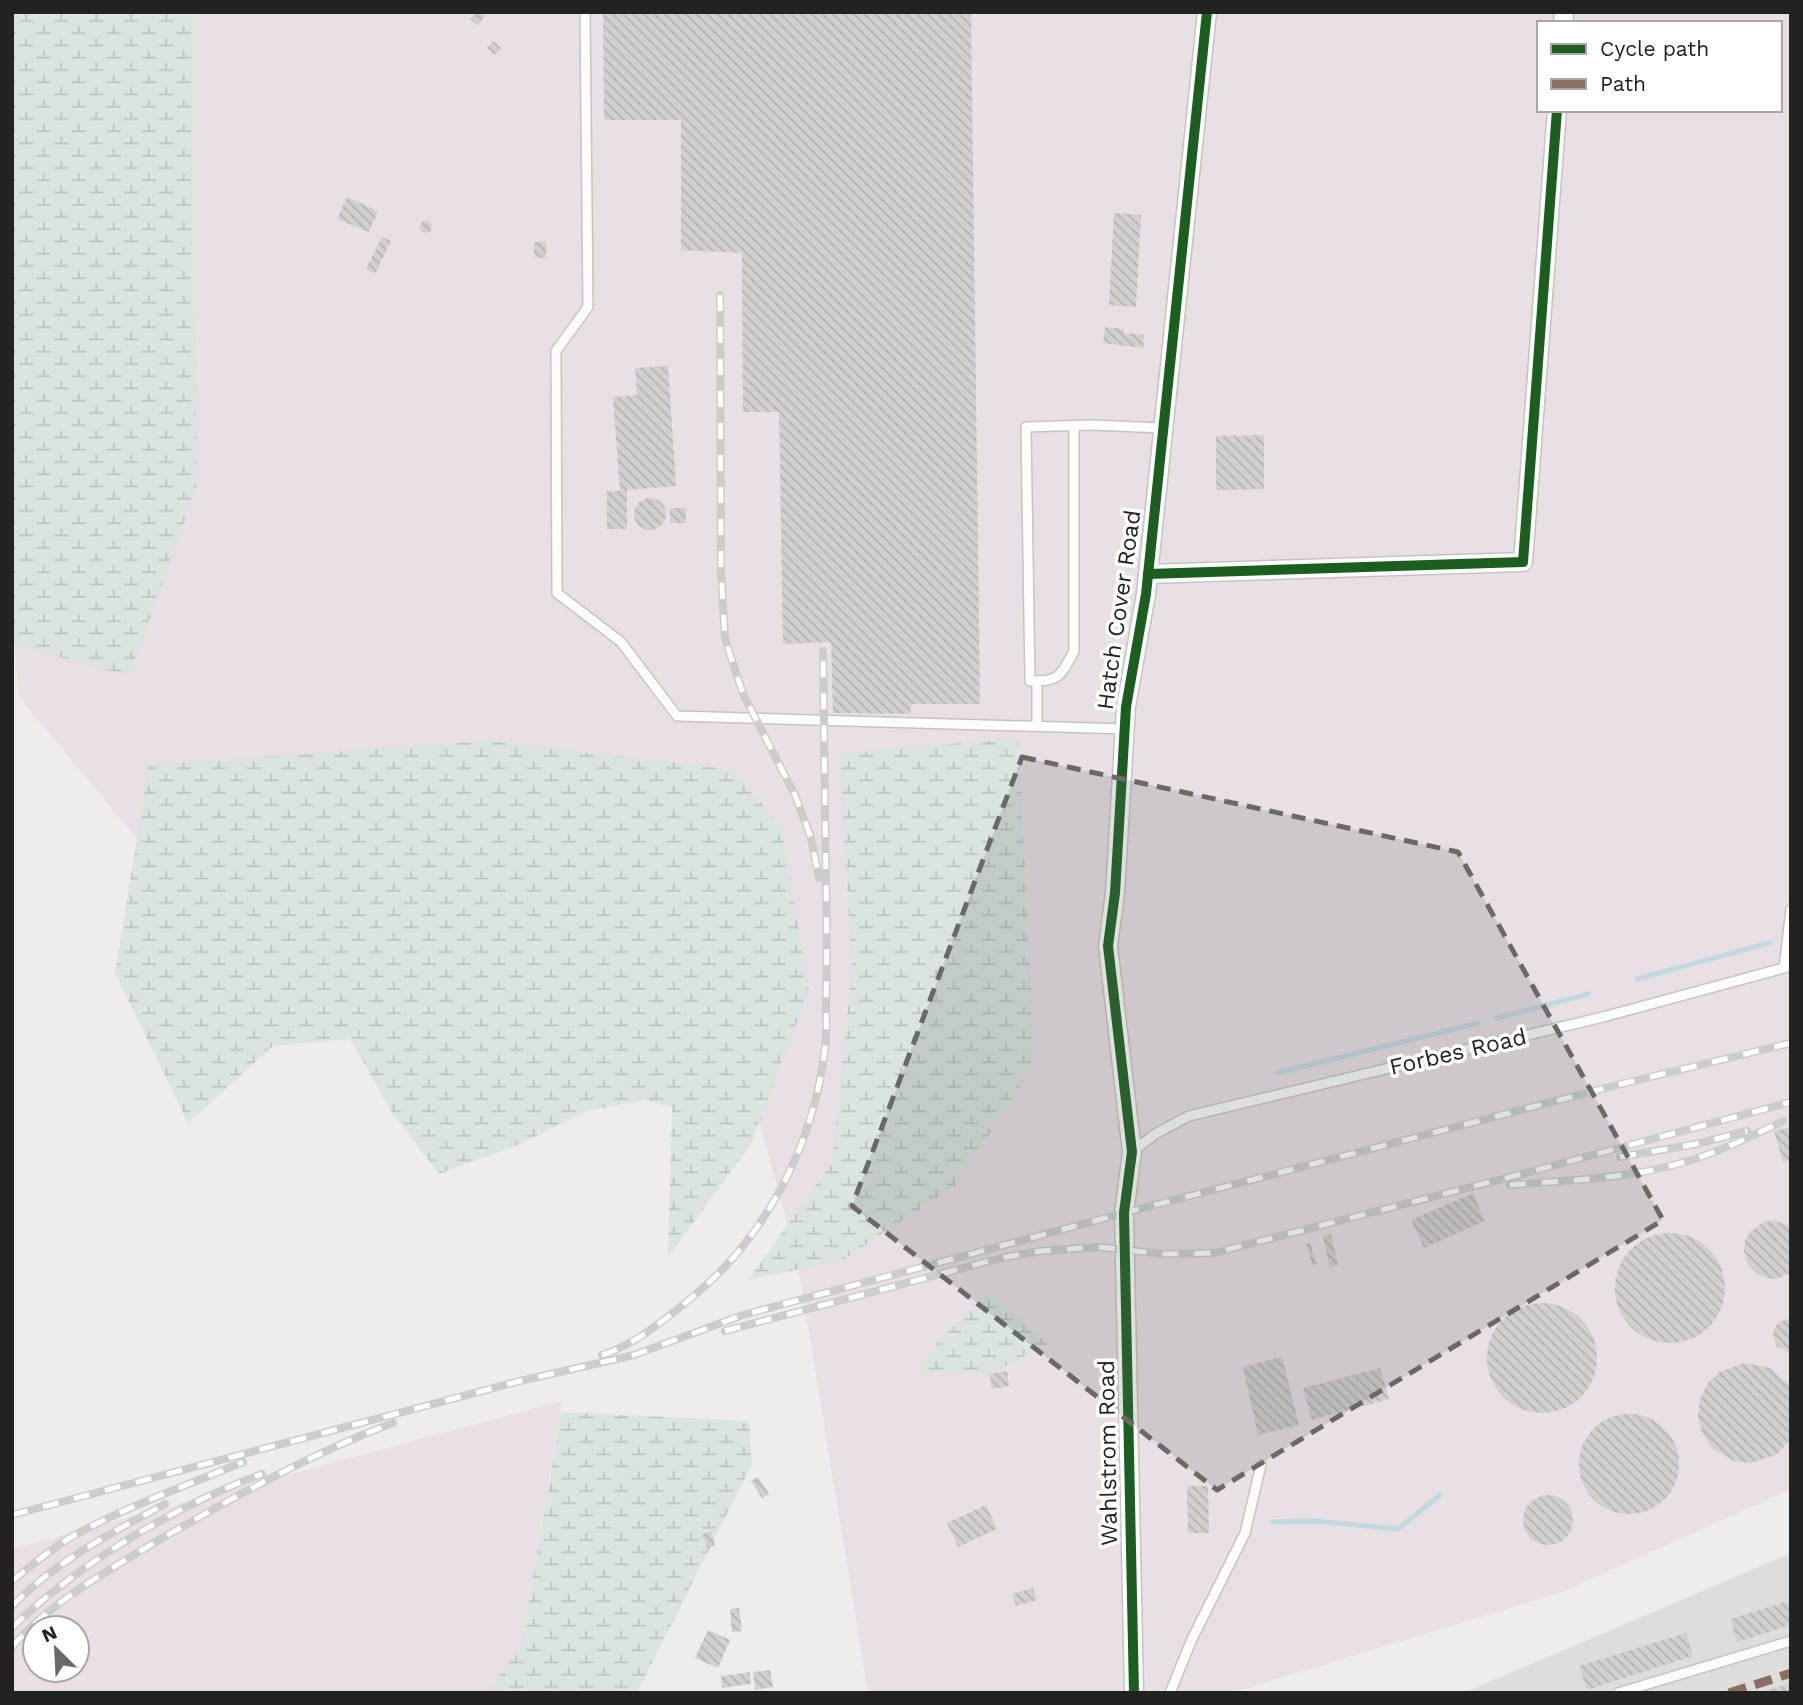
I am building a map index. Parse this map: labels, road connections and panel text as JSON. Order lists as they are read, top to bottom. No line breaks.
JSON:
{"streets":{"street":["Hatch Cover Road","Wahlstrom Road"],"lane":["Forbes Road"]},"crossings":[["Hatch Cover Road","Forbes Road"],["Hatch Cover Road","Wahlstrom Road"]],"legend":["Cycle path","Path"],"north":"top left"}
